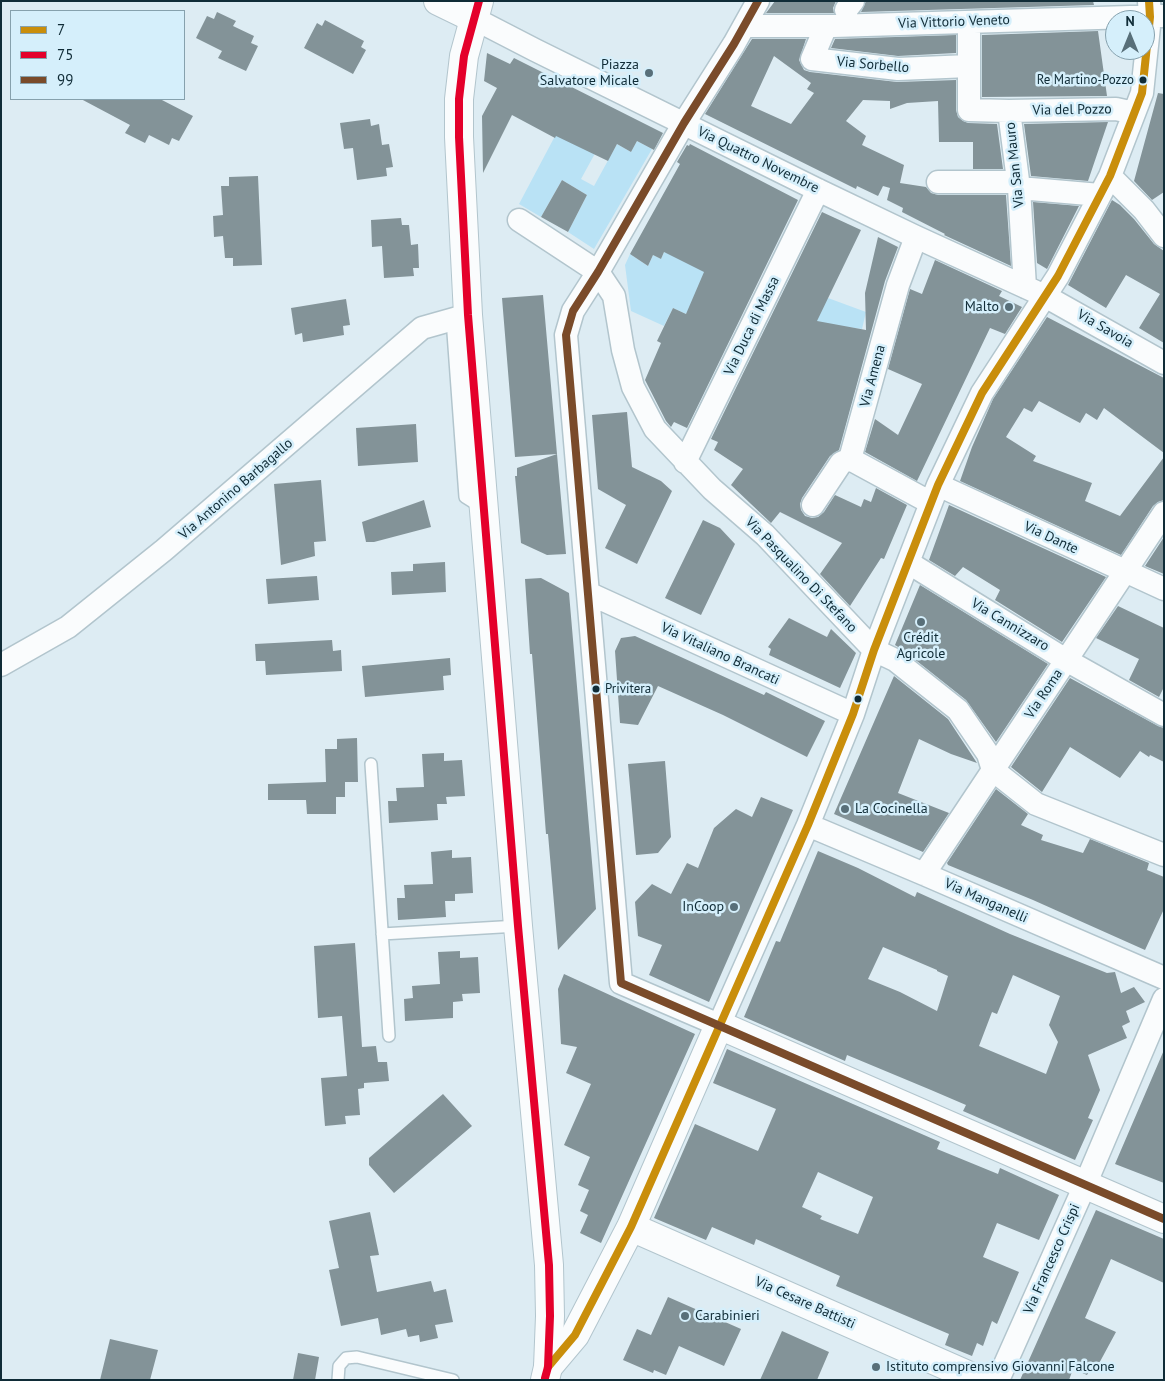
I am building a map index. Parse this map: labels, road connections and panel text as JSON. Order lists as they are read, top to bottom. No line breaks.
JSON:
{"streets":{"main road":["Via Cesare Battisti"],"street":["Via Vittorio Veneto","Via Sorbello","Via del Pozzo","Via Quattro Novembre","Via San Mauro","Via Duca di Massa","Via Savoia","Via Amena","Via Antonino Barbagallo","Via Dante","Via Pasqualino Di Stefano","Via Cannizzaro","Via Vitaliano Brancati","Via Roma","Via Manganelli","Via Francesco Crispi"]},"crossings":[["Via Vittorio Veneto","Via Sorbello"],["Via Vittorio Veneto","Via San Mauro"],["Via Sorbello","Via San Mauro"],["Via del Pozzo","Via San Mauro"],["Via Quattro Novembre","Via San Mauro"],["Via Quattro Novembre","Via Duca di Massa"],["Via Quattro Novembre","Via Savoia"],["Via Quattro Novembre","Via Amena"],["Via San Mauro","Via Savoia"],["Via Duca di Massa","Via Pasqualino Di Stefano"],["Via Amena","Via Dante"],["Via Dante","Via Roma"],["Via Pasqualino Di Stefano","Via Roma"],["Via Cannizzaro","Via Roma"],["Via Roma","Via Manganelli"]],"places":["Piazza Salvatore Micale","Re Martino-Pozzo","Malto","Crédit Agricole","Privitera","La Cocinella","InCoop","Carabinieri","Istituto comprensivo Giovanni Falcone"],"lines":["transit line 7","transit line 75","transit line 99"],"legend":["7","75","99"],"north":"top"}
